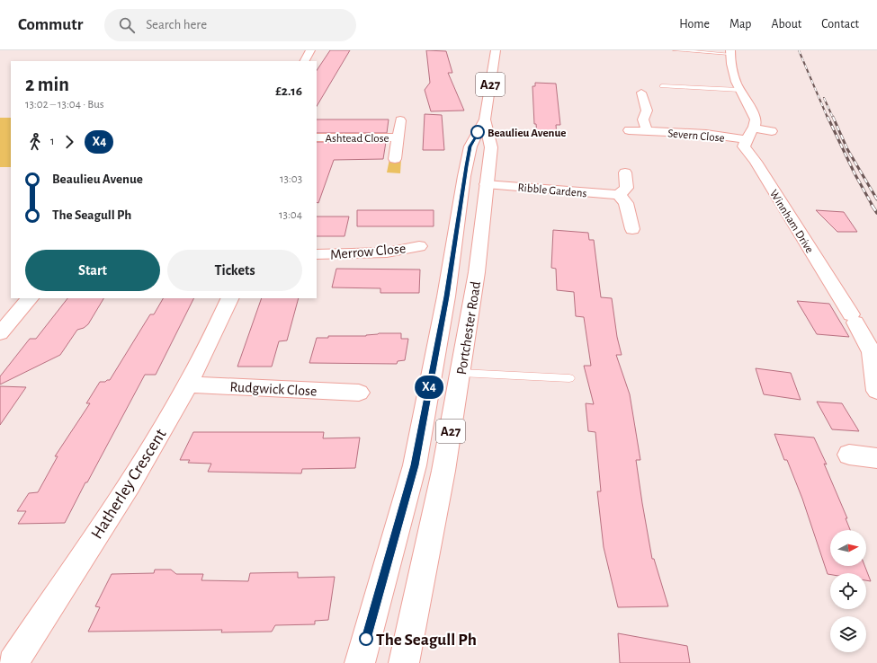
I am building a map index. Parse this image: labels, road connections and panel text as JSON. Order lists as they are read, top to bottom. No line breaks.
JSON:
{"streets":{"street":["A27","Severn Close","Ashtead Close","Ribble Gardens","Winnham Drive","Merrow Close","Portchester Road","Rudgwick Close","Hatherley Crescent"]},"crossings":[["Severn Close","Winnham Drive"],["Ribble Gardens","Portchester Road"],["Rudgwick Close","Hatherley Crescent"]],"places":["Beaulieu Avenue","The Seagull Ph"],"lines":["bus line X4"],"north":"right","page":{"header":"Commutr","search":"Search here","nav":["Home","Map","About","Contact"],"on_map":"X4","heading":["2 min","13:02 – 13:04 · Bus","£2.16"],"legs":["1","X4"],"list":[{"name":"Beaulieu Avenue","value":"13:03"},{"name":"The Seagull Ph","value":"13:04"}],"buttons":["Start","Tickets"]}}
